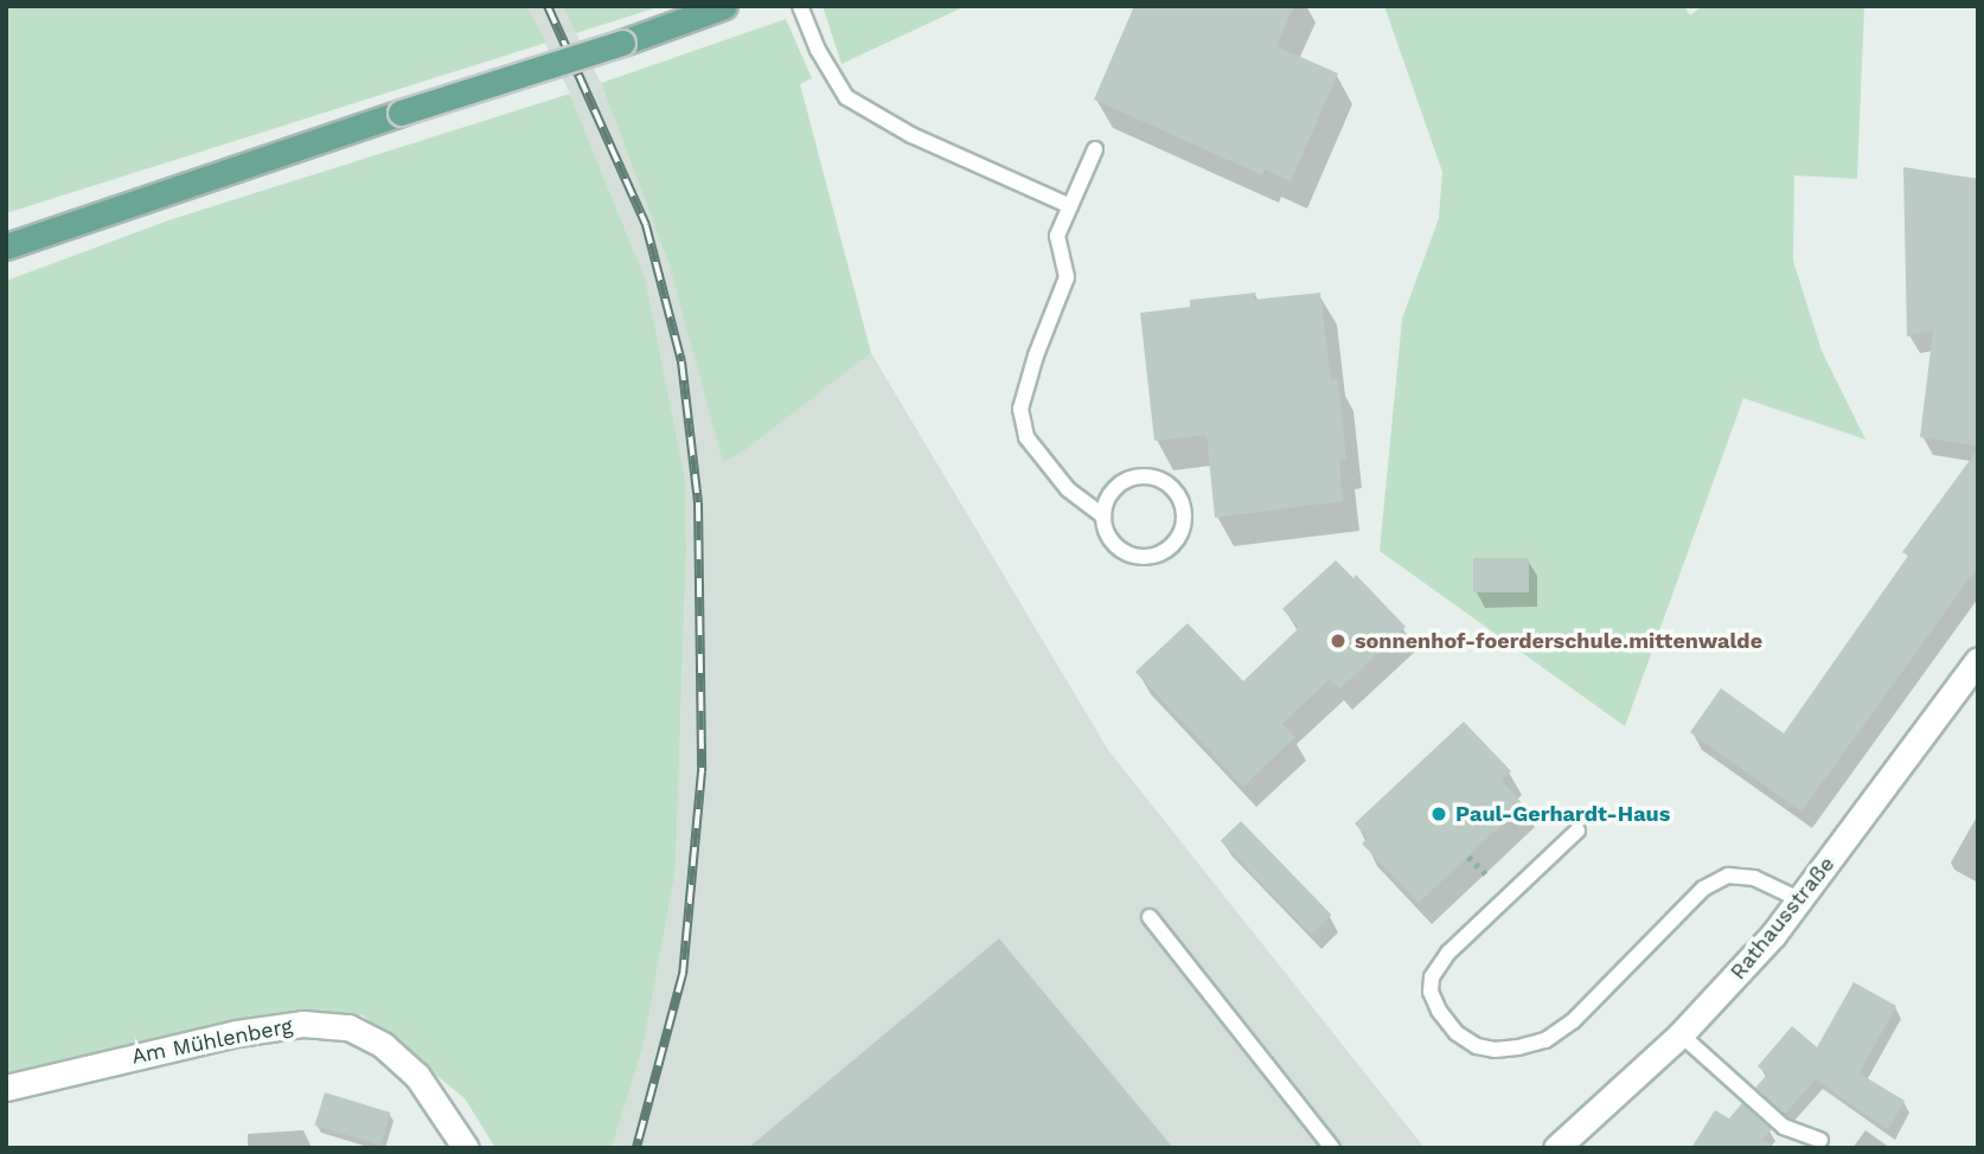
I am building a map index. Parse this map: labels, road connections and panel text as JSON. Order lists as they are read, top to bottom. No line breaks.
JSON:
{"streets":{"main road":["Rathausstraße","Am Mühlenberg"]},"places":["sonnenhof-foerderschule.mittenwalde","Paul-Gerhardt-Haus"]}
